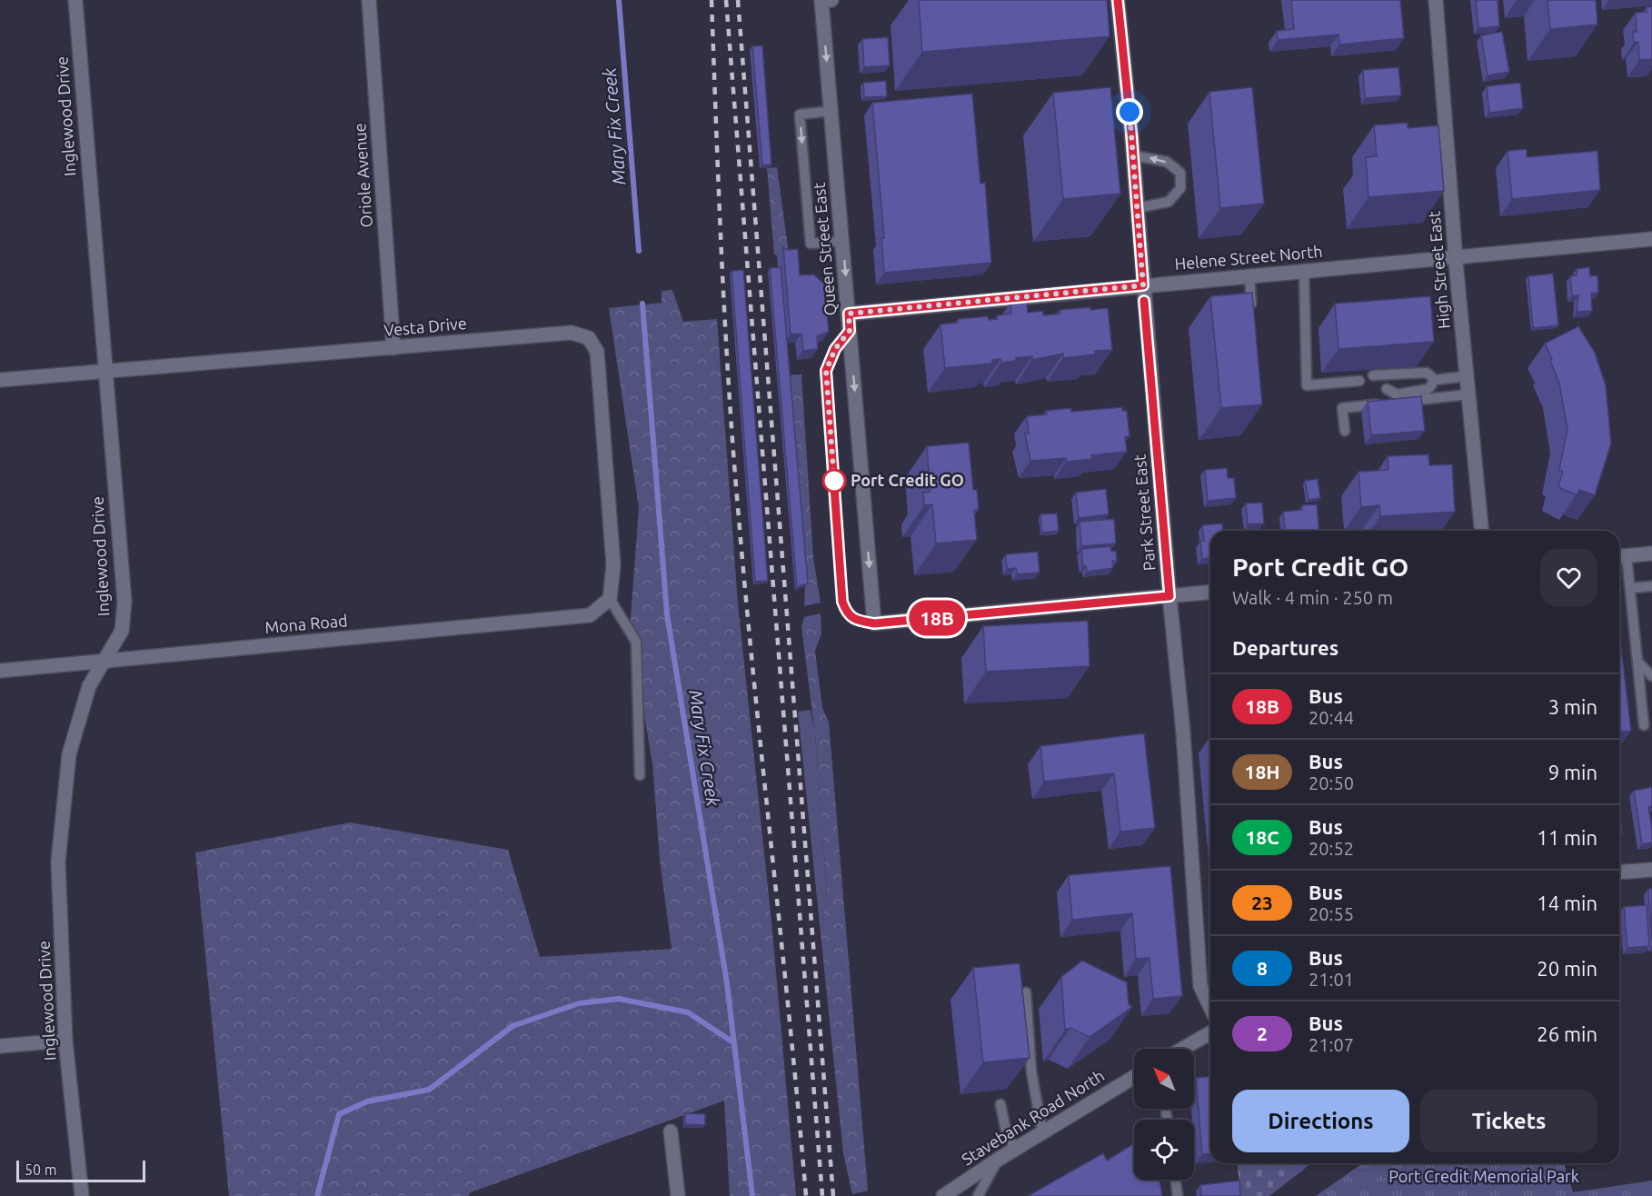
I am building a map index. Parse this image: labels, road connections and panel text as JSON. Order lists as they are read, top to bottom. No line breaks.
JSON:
{"streets":{"street":["Inglewood Drive","Oriole Avenue","Queen Street East","Helene Street North","High Street East","Vesta Drive","Park Street East","Mona Road","Stavebank Road North"]},"crossings":[["Inglewood Drive","Vesta Drive"],["Inglewood Drive","Mona Road"],["Oriole Avenue","Vesta Drive"],["Queen Street East","Helene Street North"],["Helene Street North","High Street East"],["Helene Street North","Park Street East"],["Vesta Drive","Mona Road"]],"one_way":["Queen Street East"],"water":["Mary Fix Creek"],"parks":["Port Credit Memorial Park"],"places":["Port Credit GO"],"lines":["bus line 18B"],"scale_bar":"50 m","north":"top left","page":{"on_map":"18B","heading":[["Port Credit GO","Walk · 4 min · 250 m"],"Departures"],"list":[{"mark":"18B","name":"Bus","note":"20:44","value":"3 min"},{"mark":"18H","name":"Bus","note":"20:50","value":"9 min"},{"mark":"18C","name":"Bus","note":"20:52","value":"11 min"},{"mark":"23","name":"Bus","note":"20:55","value":"14 min"},{"mark":"8","name":"Bus","note":"21:01","value":"20 min"},{"mark":"2","name":"Bus","note":"21:07","value":"26 min"}],"buttons":["Directions","Tickets"],"scale":"50 m"}}
